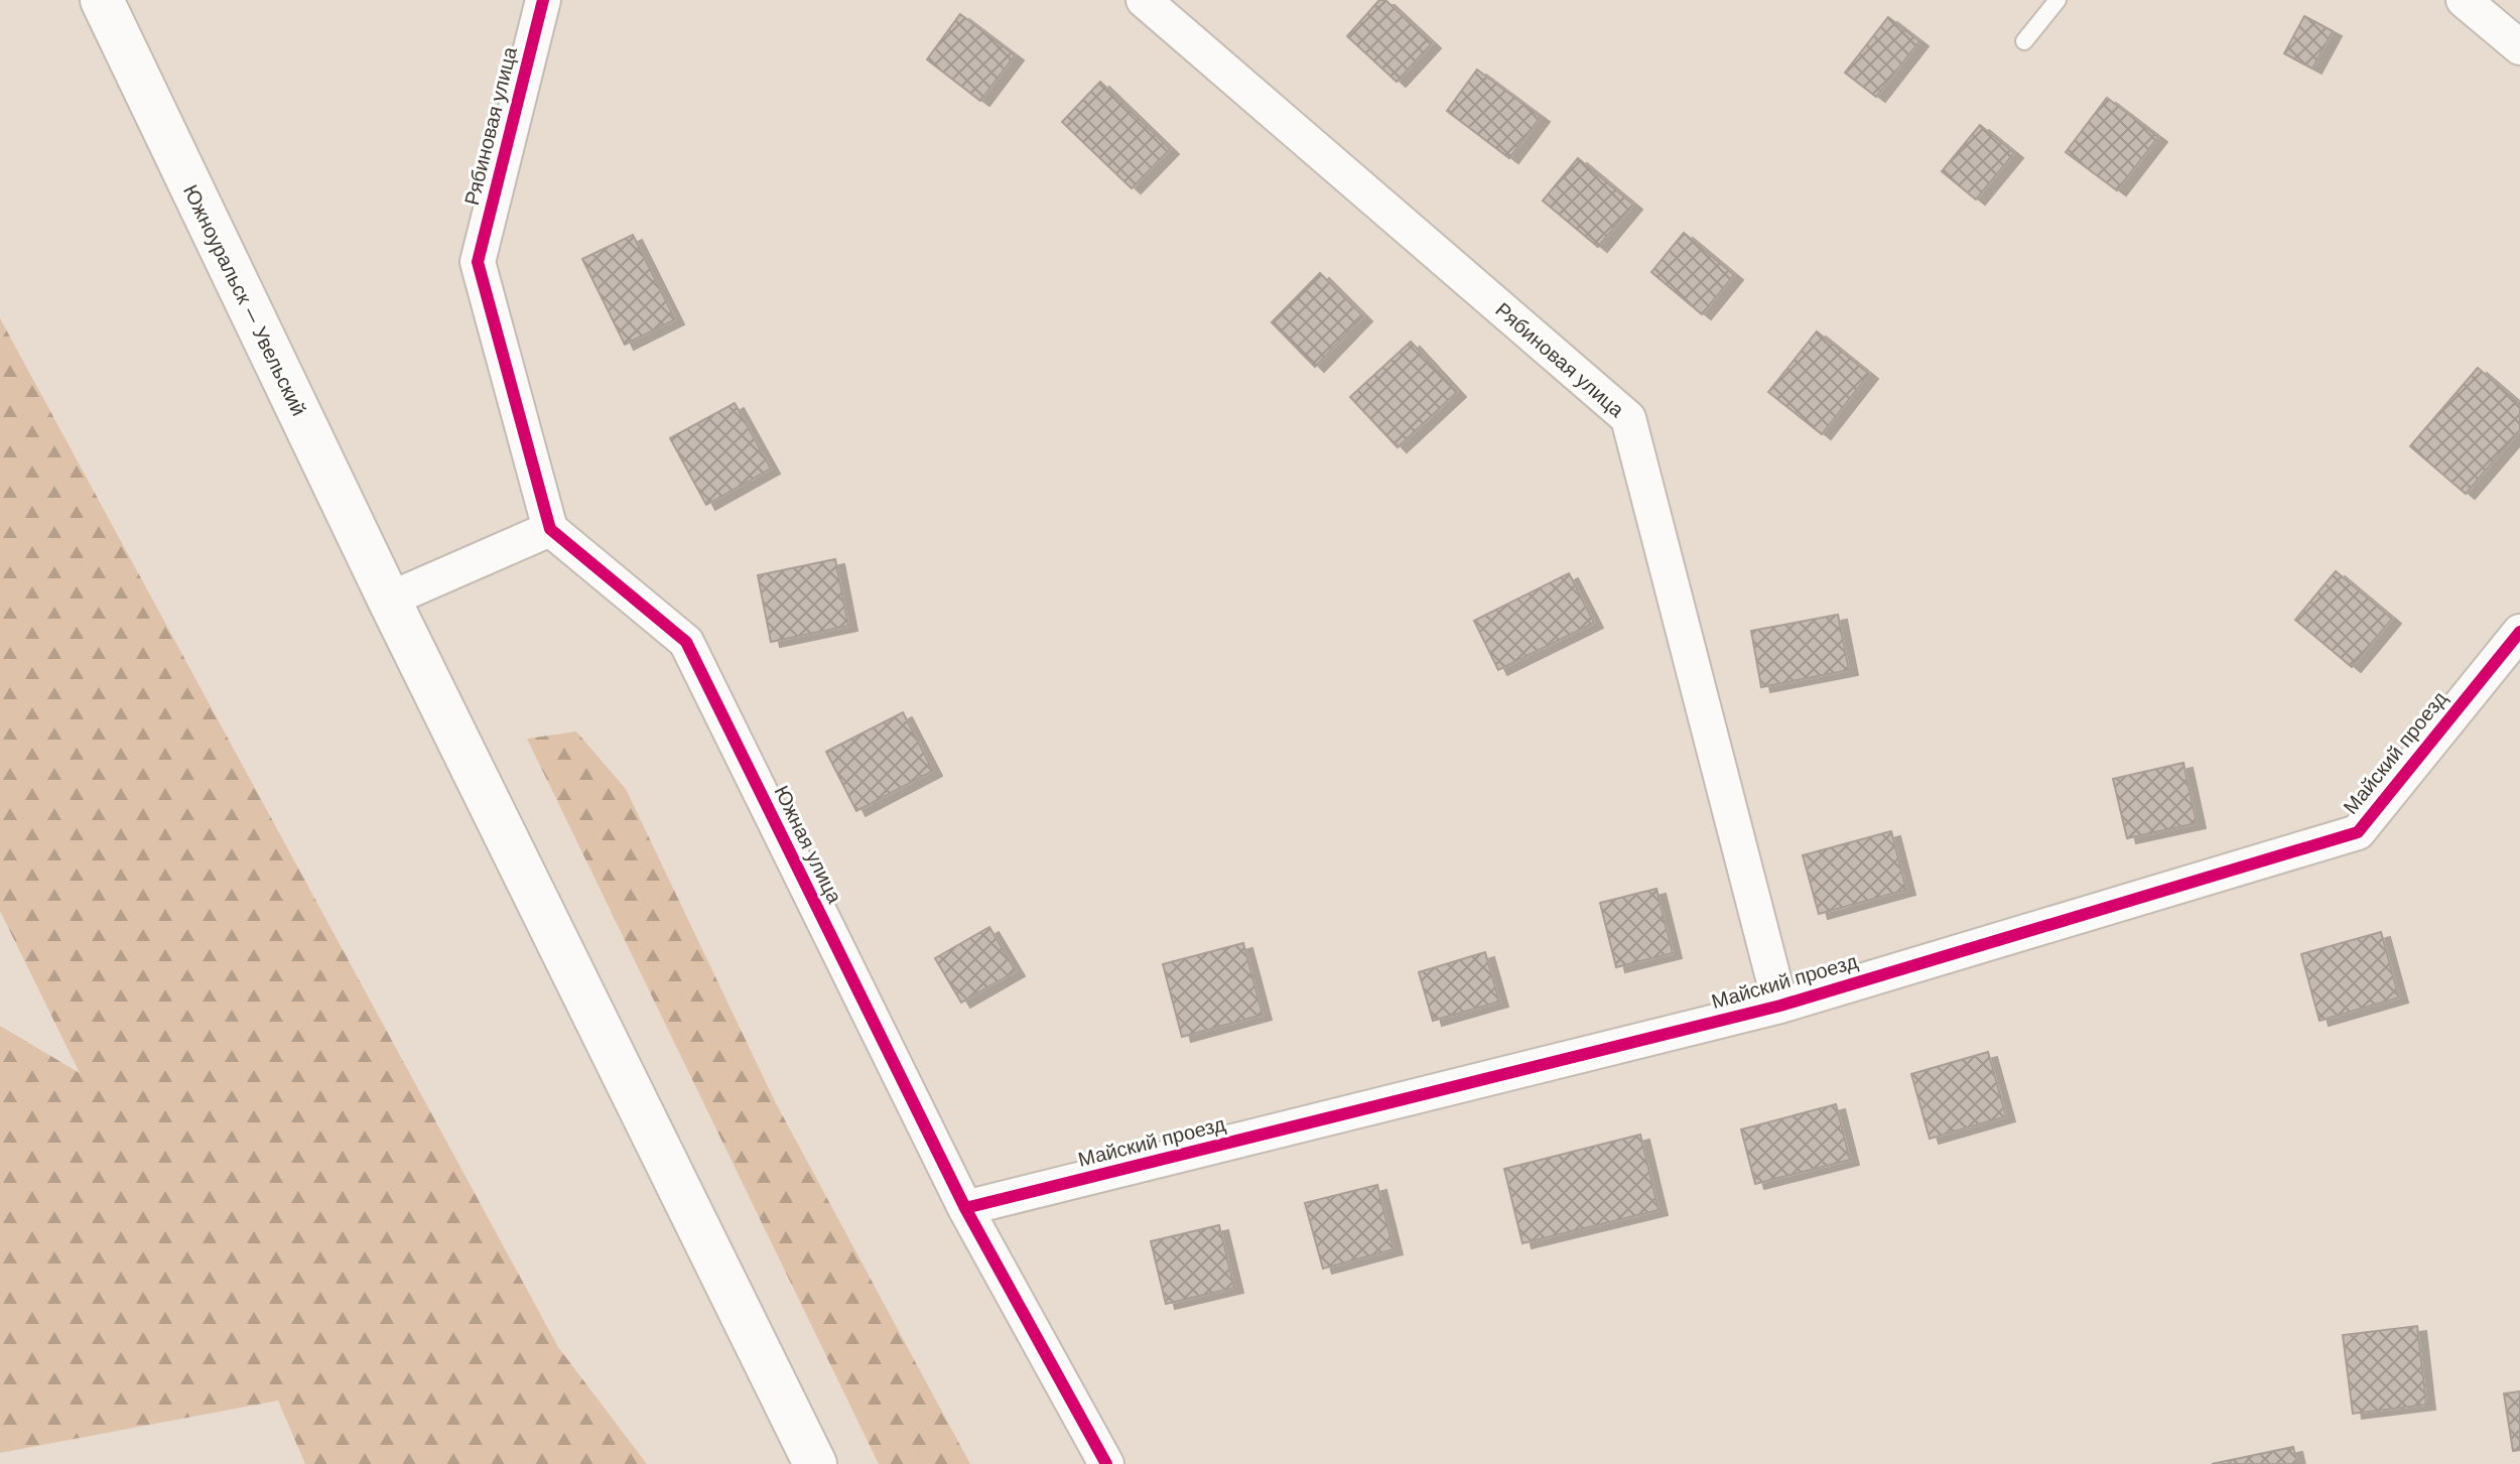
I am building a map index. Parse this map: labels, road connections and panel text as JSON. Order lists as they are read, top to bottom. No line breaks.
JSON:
{"streets":{"street":["Рябиновая улица","Южноуральск — Увельский","Майский проезд","Южная улица"]},"crossings":[["Рябиновая улица","Майский проезд"],["Рябиновая улица","Южная улица"],["Майский проезд","Южная улица"]]}
